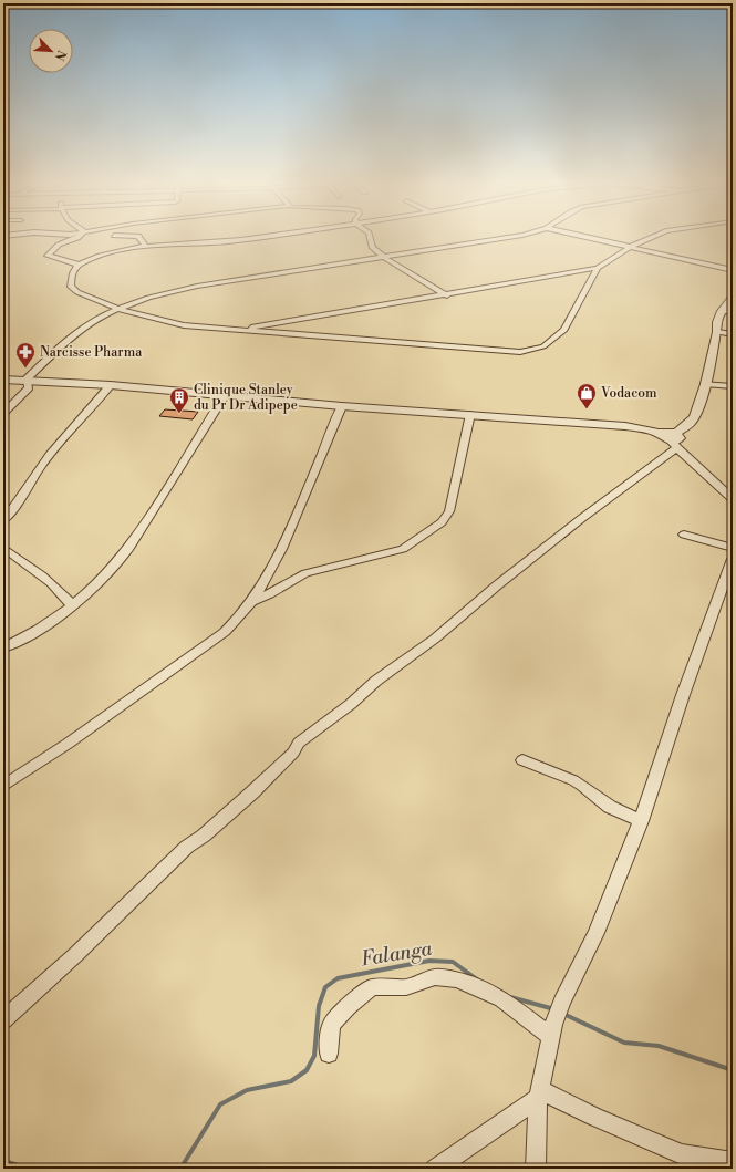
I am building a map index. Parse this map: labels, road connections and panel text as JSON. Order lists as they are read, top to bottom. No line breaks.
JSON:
{"water":["Falanga"],"places":{"pharmacy":["Narcisse Pharma"],"shop":["Vodacom"],"building":["Clinique Stanley du Pr Dr Adipepe"]},"north":"bottom right"}
